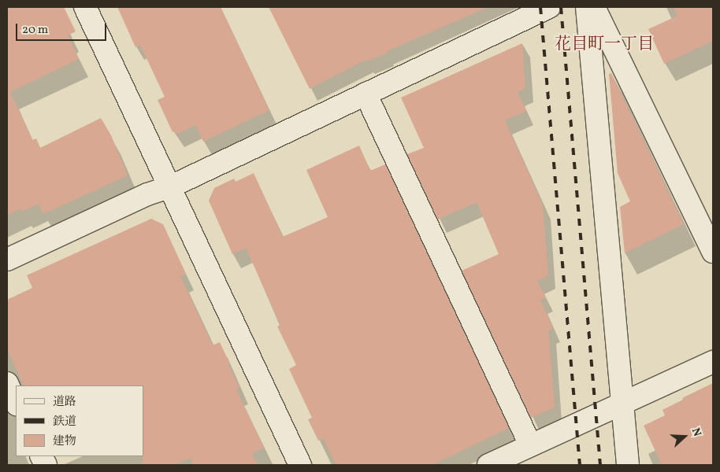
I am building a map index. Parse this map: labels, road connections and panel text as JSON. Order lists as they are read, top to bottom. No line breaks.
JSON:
{"districts":["花目町一丁目"],"legend":["道路","鉄道","建物"],"scale_bar":"20 m","north":"right"}
